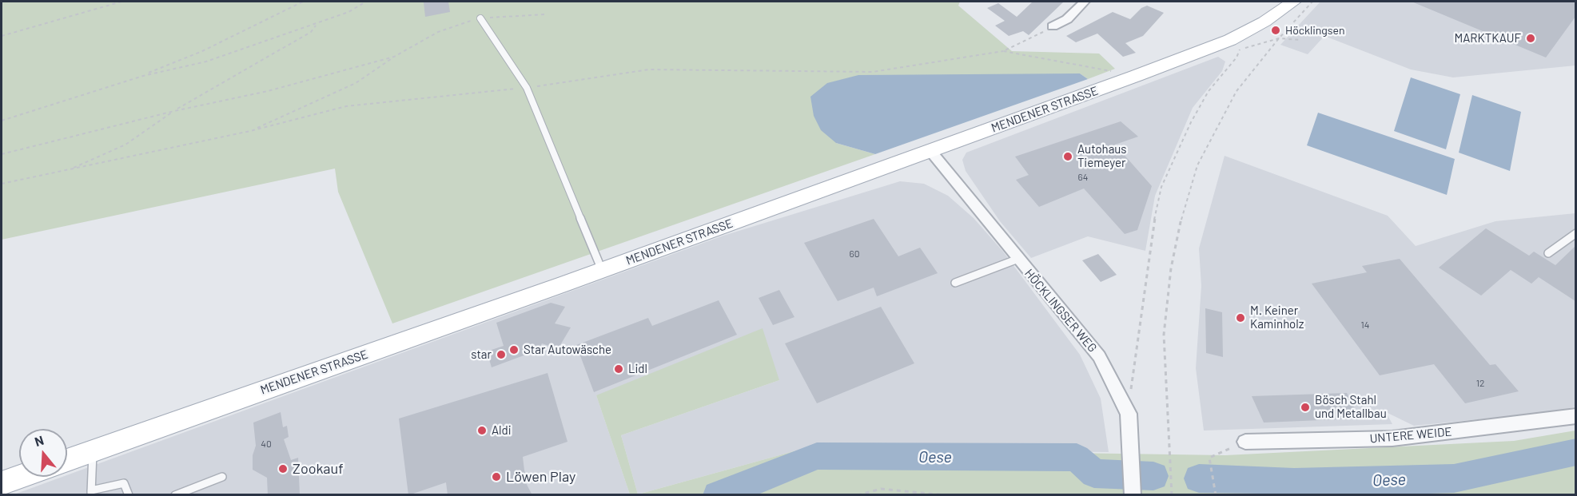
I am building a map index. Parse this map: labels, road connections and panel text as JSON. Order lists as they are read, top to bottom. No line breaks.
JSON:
{"streets":{"main road":["MENDENER STRASSE"],"street":["HÖCKLINGSER WEG","UNTERE WEIDE"]},"crossings":[["MENDENER STRASSE","HÖCKLINGSER WEG"]],"water":["Oese"],"places":["Höcklingsen","MARKTKAUF","Autohaus Tiemeyer","M. Keiner Kaminholz","Star Autowäsche","star","Lidl","Bösch Stahl und Metallbau","Aldi","Zookauf","Löwen Play"],"house_numbers":["64","60","14","12","40"],"north":"top"}
